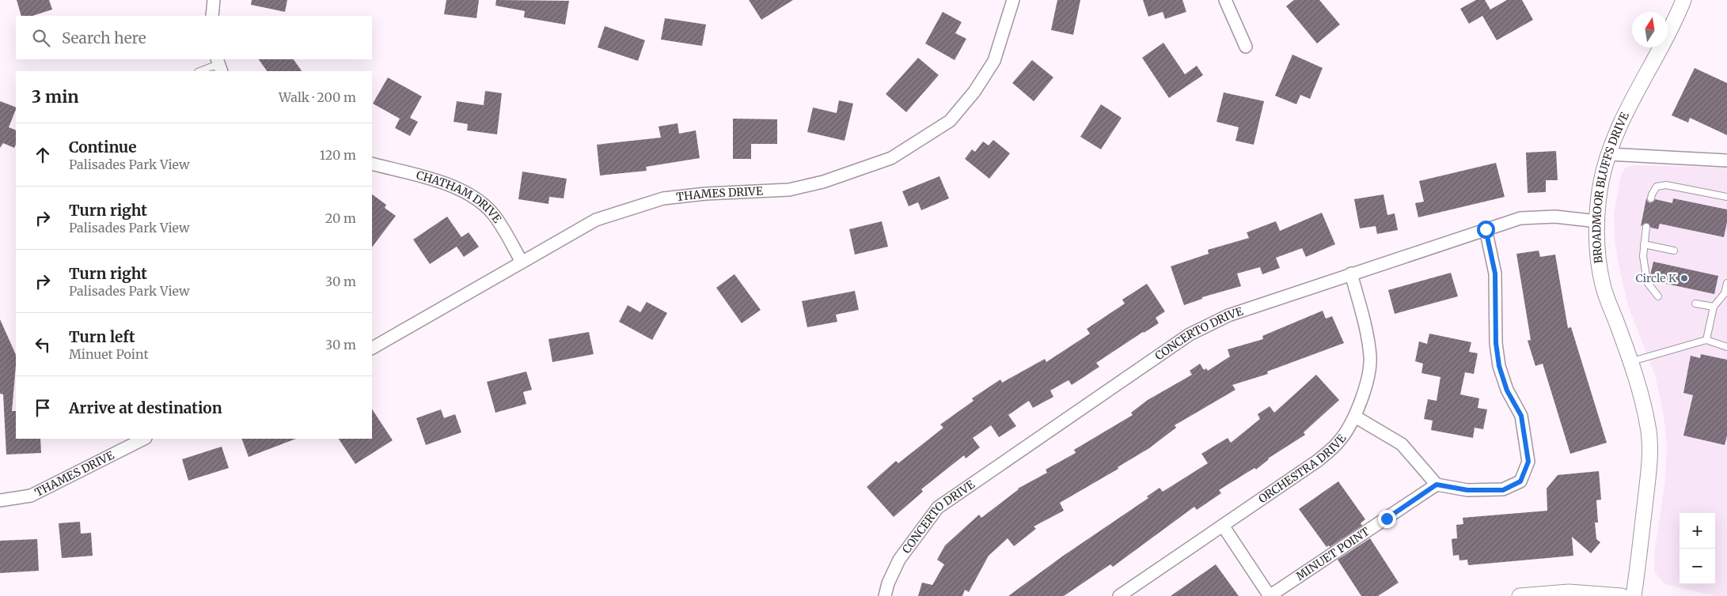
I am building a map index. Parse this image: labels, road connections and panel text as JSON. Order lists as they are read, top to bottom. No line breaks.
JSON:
{"streets":{"street":["BROADMOOR BLUFFS DRIVE","THAMES DRIVE","CHATHAM DRIVE","CONCERTO DRIVE","ORCHESTRA DRIVE","MINUET POINT"]},"crossings":[["BROADMOOR BLUFFS DRIVE","CONCERTO DRIVE"],["THAMES DRIVE","CHATHAM DRIVE"],["CONCERTO DRIVE","ORCHESTRA DRIVE"]],"places":["Circle K"],"north":"top","page":{"search":"Search here","heading":["3 min","Walk · 200 m"],"list":[["Continue","Palisades Park View","120 m"],["Turn right","Palisades Park View","20 m"],["Turn right","Palisades Park View","30 m"],["Turn left","Minuet Point","30 m"],"Arrive at destination"],"map_buttons":["+","−"]}}
